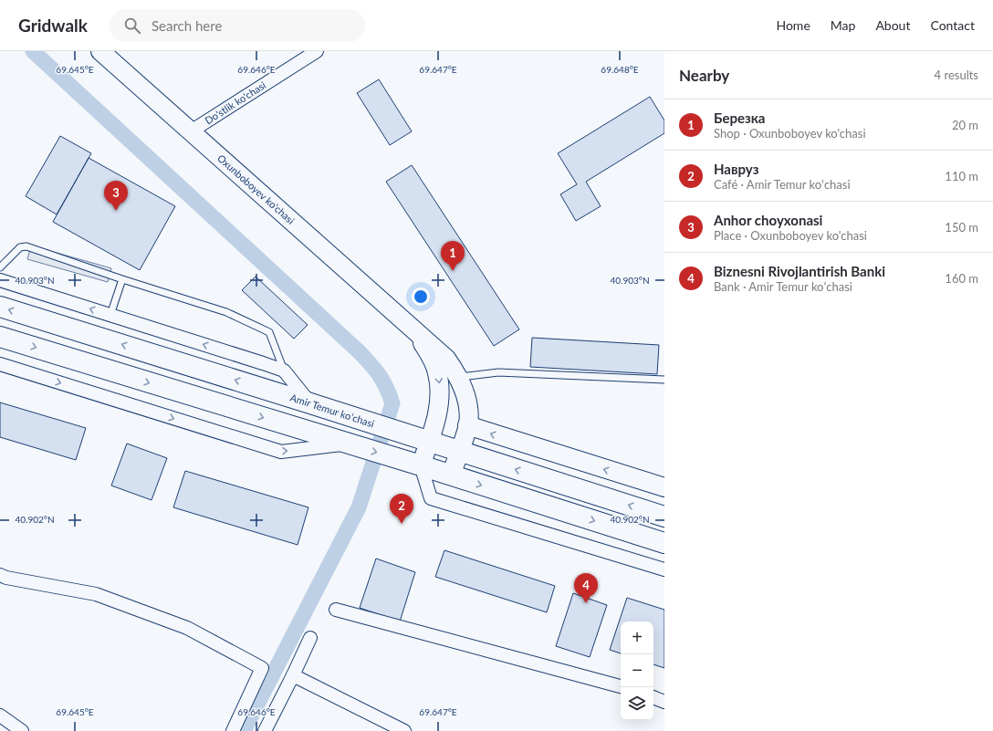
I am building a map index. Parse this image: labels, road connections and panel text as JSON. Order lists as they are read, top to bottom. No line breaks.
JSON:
{"streets":{"highway":["Amir Temur koʻchasi"],"main road":["Oxunboboyev ko'chasi"],"street":["Do'stlik ko'chasi"]},"crossings":[["Do'stlik ko'chasi","Oxunboboyev ko'chasi"],["Oxunboboyev ko'chasi","Amir Temur koʻchasi"]],"page":{"header":"Gridwalk","search":"Search here","nav":["Home","Map","About","Contact"],"heading":["Nearby","4 results"],"list":[{"mark":"1","name":"Березка","note":"Shop · Oxunboboyev ko'chasi","value":"20 m"},{"mark":"2","name":"Навруз","note":"Café · Amir Temur koʻchasi","value":"110 m"},{"mark":"3","name":"Anhor choyxonasi","note":"Place · Oxunboboyev ko'chasi","value":"150 m"},{"mark":"4","name":"Biznesni Rivojlantirish Banki","note":"Bank · Amir Temur koʻchasi","value":"160 m"}],"pins":["3","1","2","4"],"map_buttons":["+","−"]},"coordinates":["69.645°E","69.646°E","69.647°E","69.648°E","40.903°N","40.902°N"]}
